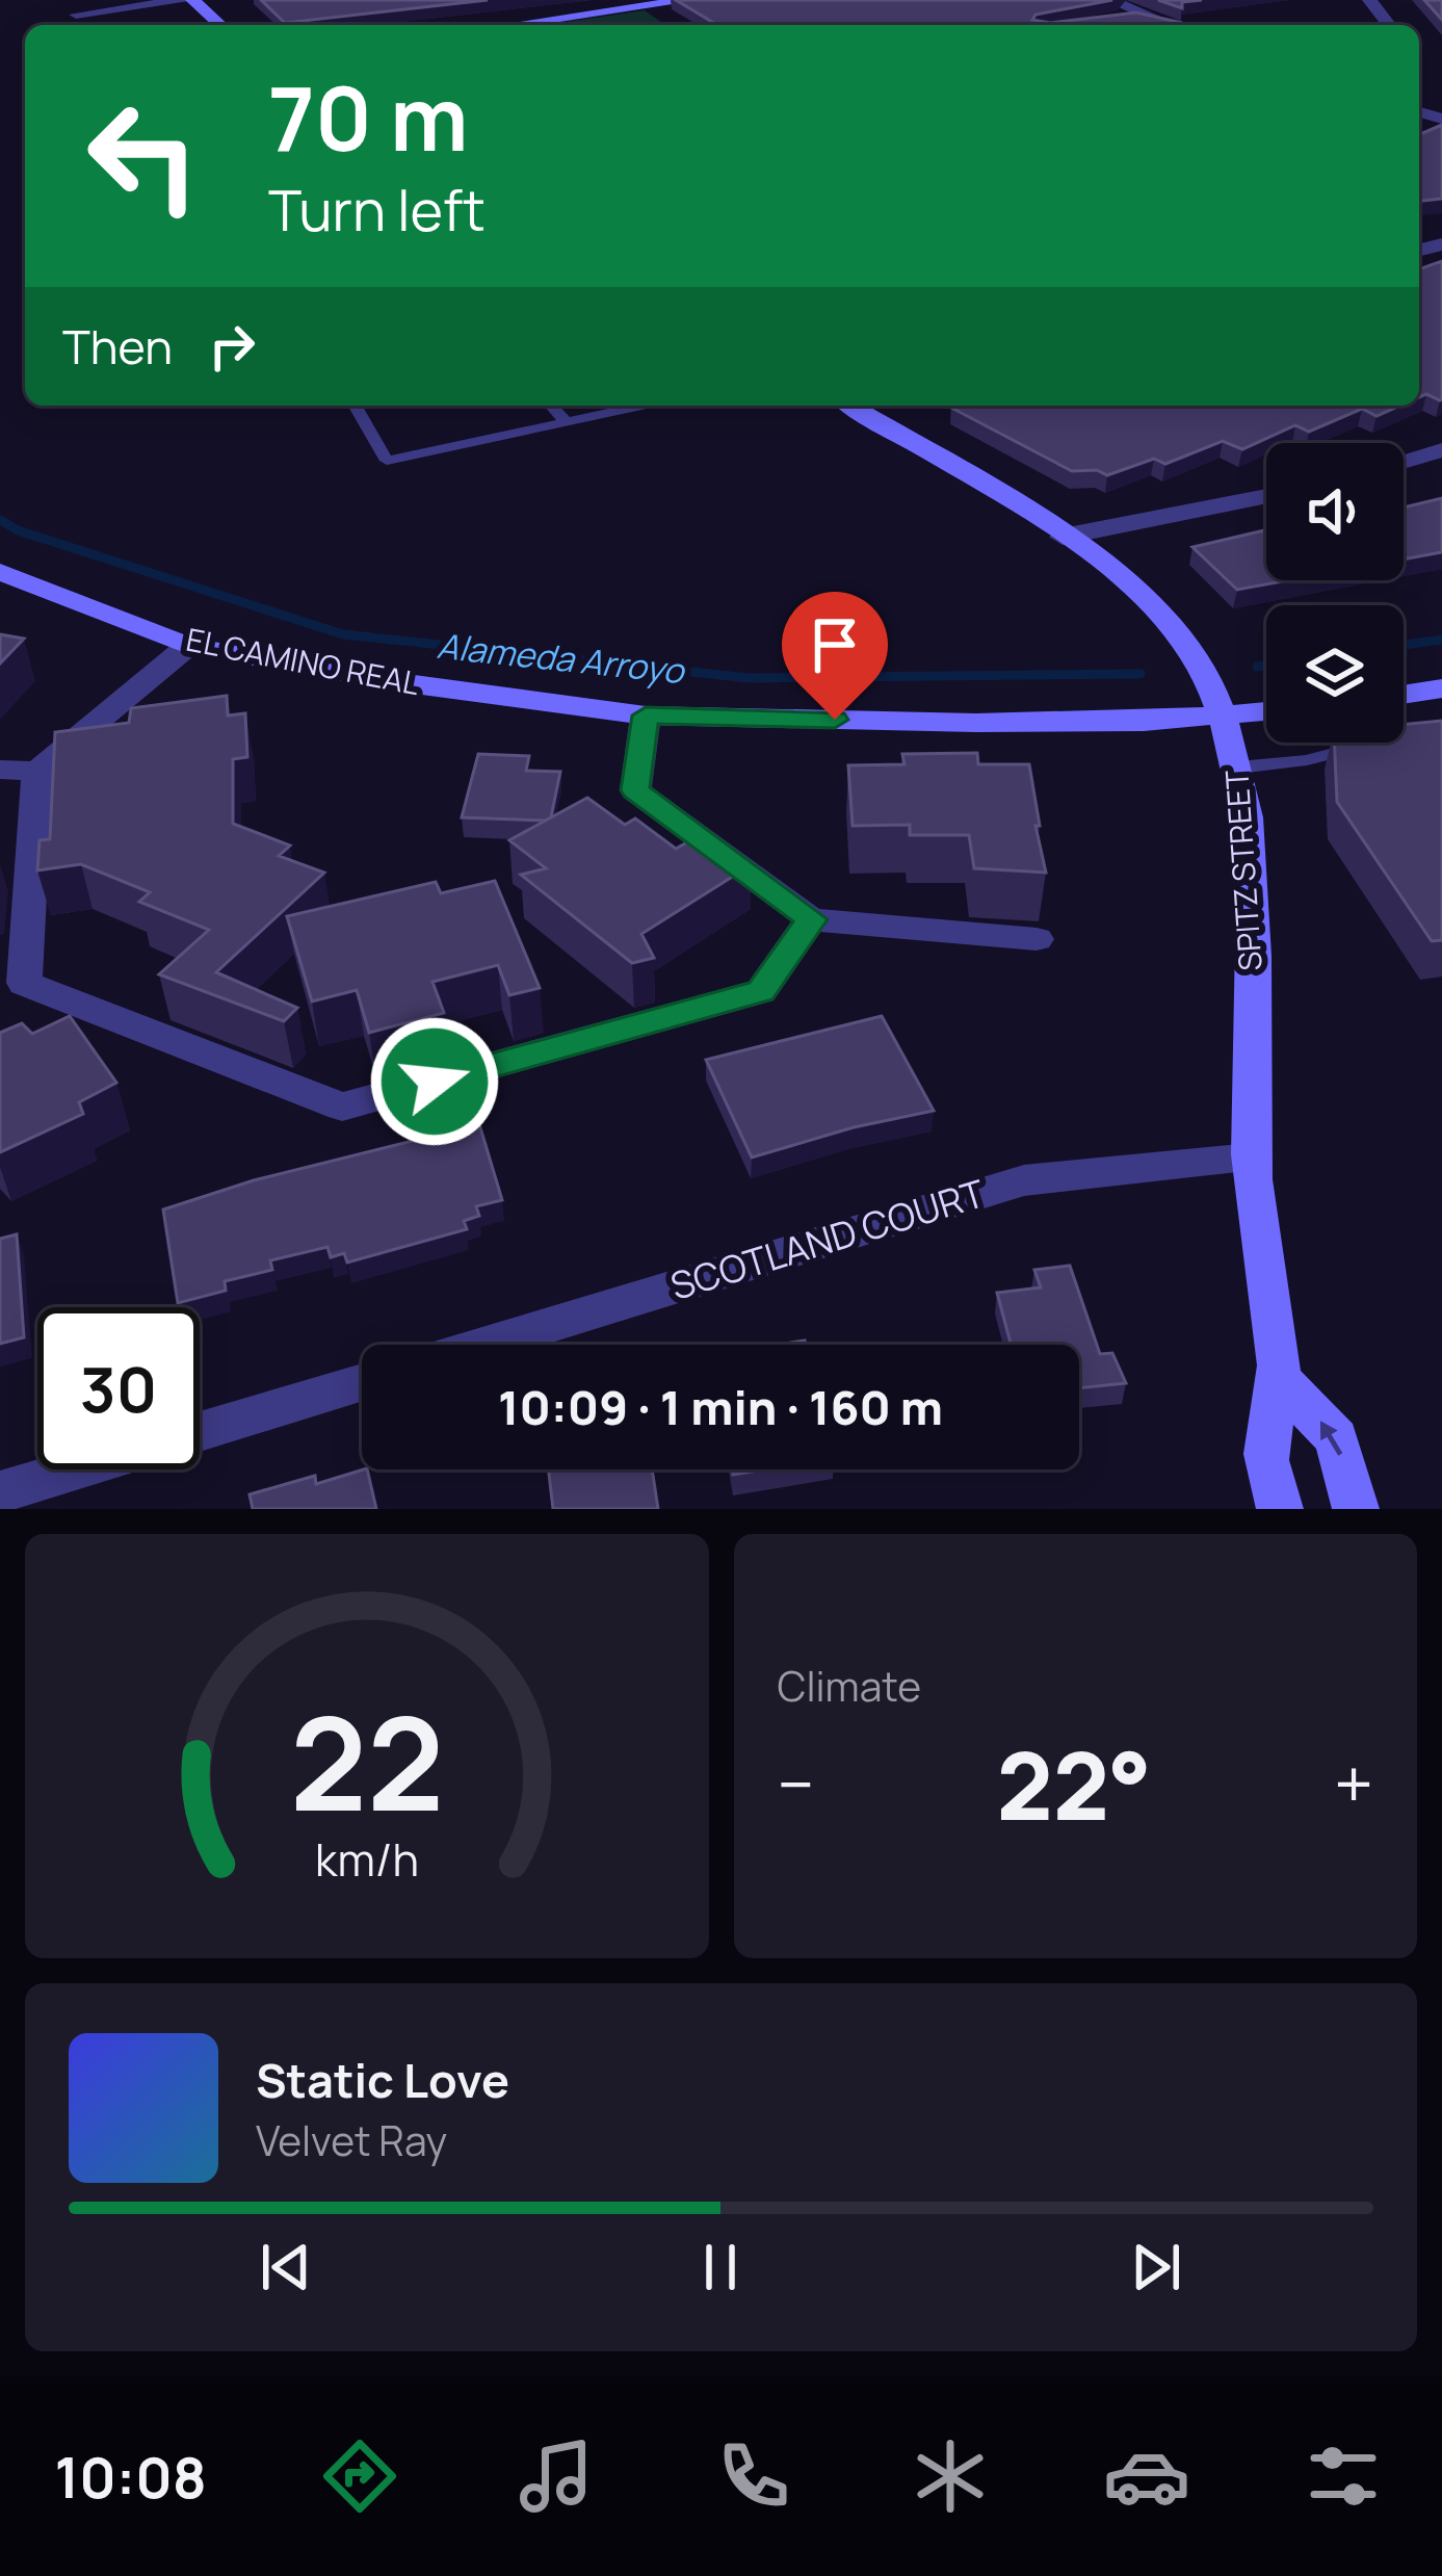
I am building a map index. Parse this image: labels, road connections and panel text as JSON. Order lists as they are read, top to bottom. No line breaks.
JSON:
{"streets":{"street":["EL CAMINO REAL","SPITZ STREET","SCOTLAND COURT"]},"crossings":[["EL CAMINO REAL","SPITZ STREET"],["SPITZ STREET","SCOTLAND COURT"]],"water":["Alameda Arroyo"],"page":{"turn":["70 m","Turn left"],"then":"Then","limit":"30","trip":"10:09 · 1 min · 160 m","tile":"Climate","heat":["−","22°","+"],"song":["Static Love","Velvet Ray"],"tabs":"10:08","gauge":["22","km/h"]}}
